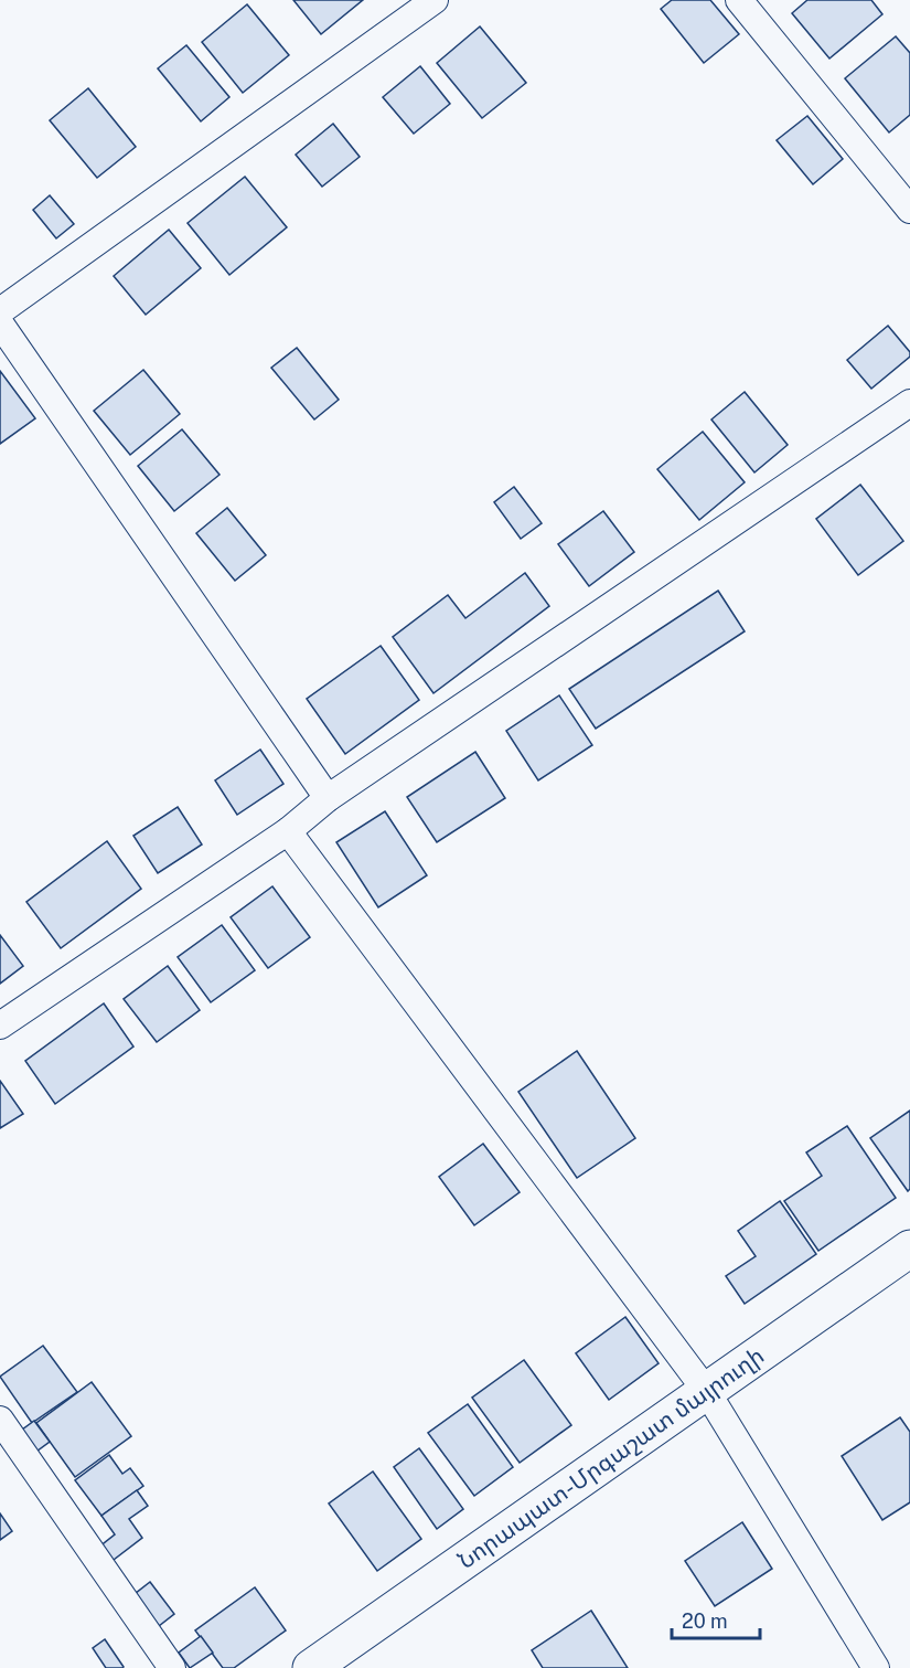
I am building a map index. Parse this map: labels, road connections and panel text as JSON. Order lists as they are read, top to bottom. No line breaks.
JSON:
{"streets":{"main road":["Նորապատ-Մրգաշատ մայրուղի"]},"scale_bar":"20 m"}
